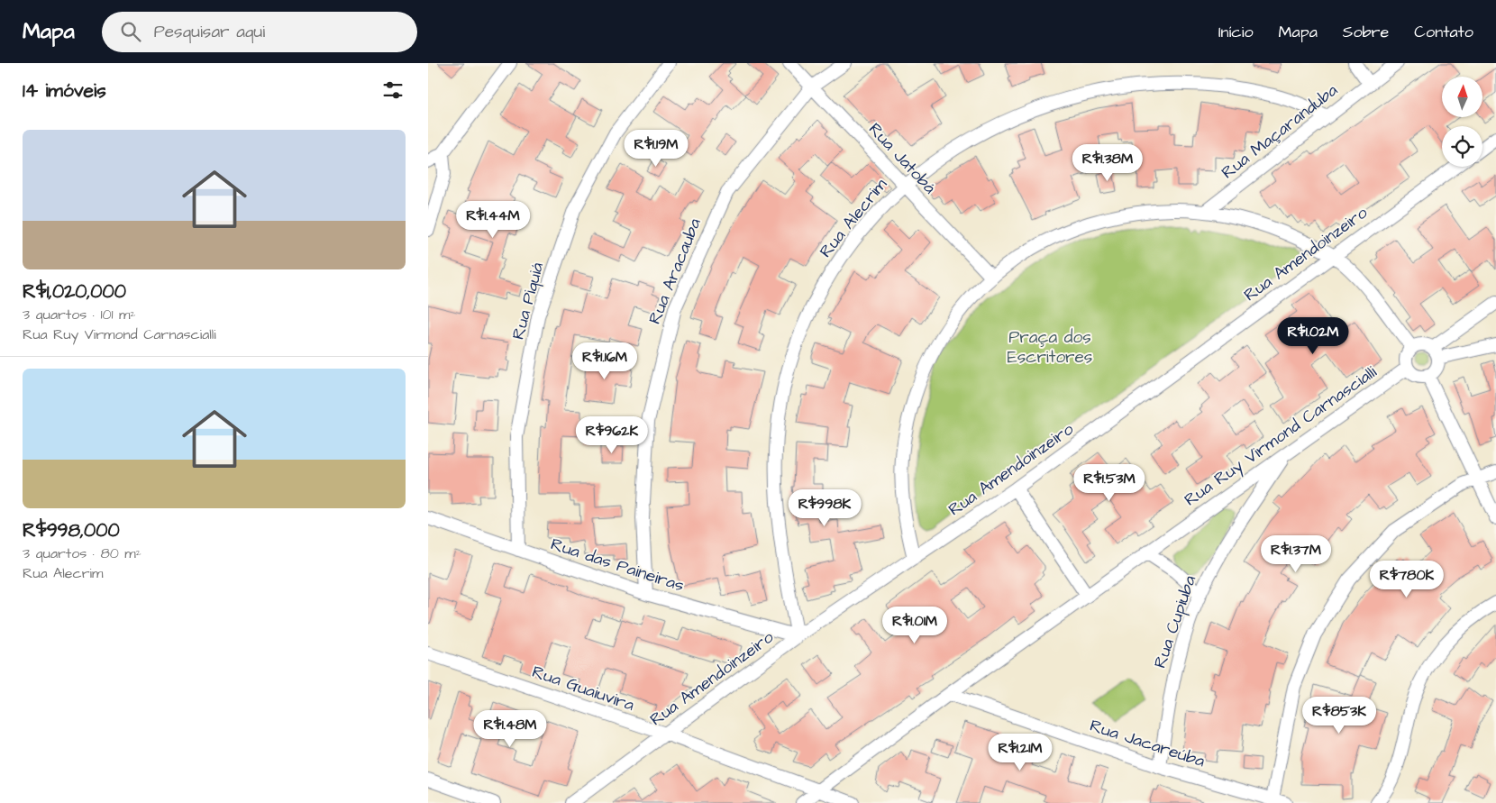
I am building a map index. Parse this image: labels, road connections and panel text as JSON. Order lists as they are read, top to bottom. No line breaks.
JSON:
{"streets":{"street":["Rua Maçaranduba","Rua Jatobá","Rua Alecrim","Rua Amendoinzeiro","Rua Aracauba","Rua Piquiá","Rua Ruy Virmond Carnascialli","Rua das Paineiras","Rua Cupiuba","Rua Guaiuvira","Rua Jacareúba"]},"crossings":[["Rua Maçaranduba","Rua Alecrim"],["Rua Jatobá","Rua Alecrim"],["Rua Jatobá","Rua Aracauba"],["Rua Alecrim","Rua Amendoinzeiro"],["Rua Alecrim","Rua das Paineiras"],["Rua Amendoinzeiro","Rua das Paineiras"],["Rua Amendoinzeiro","Rua Guaiuvira"],["Rua Aracauba","Rua das Paineiras"],["Rua Piquiá","Rua das Paineiras"],["Rua Ruy Virmond Carnascialli","Rua Cupiuba"],["Rua Ruy Virmond Carnascialli","Rua Guaiuvira"],["Rua Ruy Virmond Carnascialli","Rua Jacareúba"],["Rua Cupiuba","Rua Jacareúba"]],"parks":["Praça dos Escritores"],"north":"top","page":{"header":"Mapa","search":"Pesquisar aqui","nav":["Início","Mapa","Sobre","Contato"],"heading":"14 imóveis","list":[{"name":"R$1,020,000","note":"3 quartos · 101 m² · Rua Ruy Virmond Carnascialli"},{"name":"R$998,000","note":"3 quartos · 80 m² · Rua Alecrim"}],"price":["R$1.19M","R$1.38M","R$1.44M","R$1.02M","R$1.16M","R$962K","R$1.53M","R$998K","R$1.37M","R$780K","R$1.01M","R$853K","R$1.48M","R$1.21M"]}}
